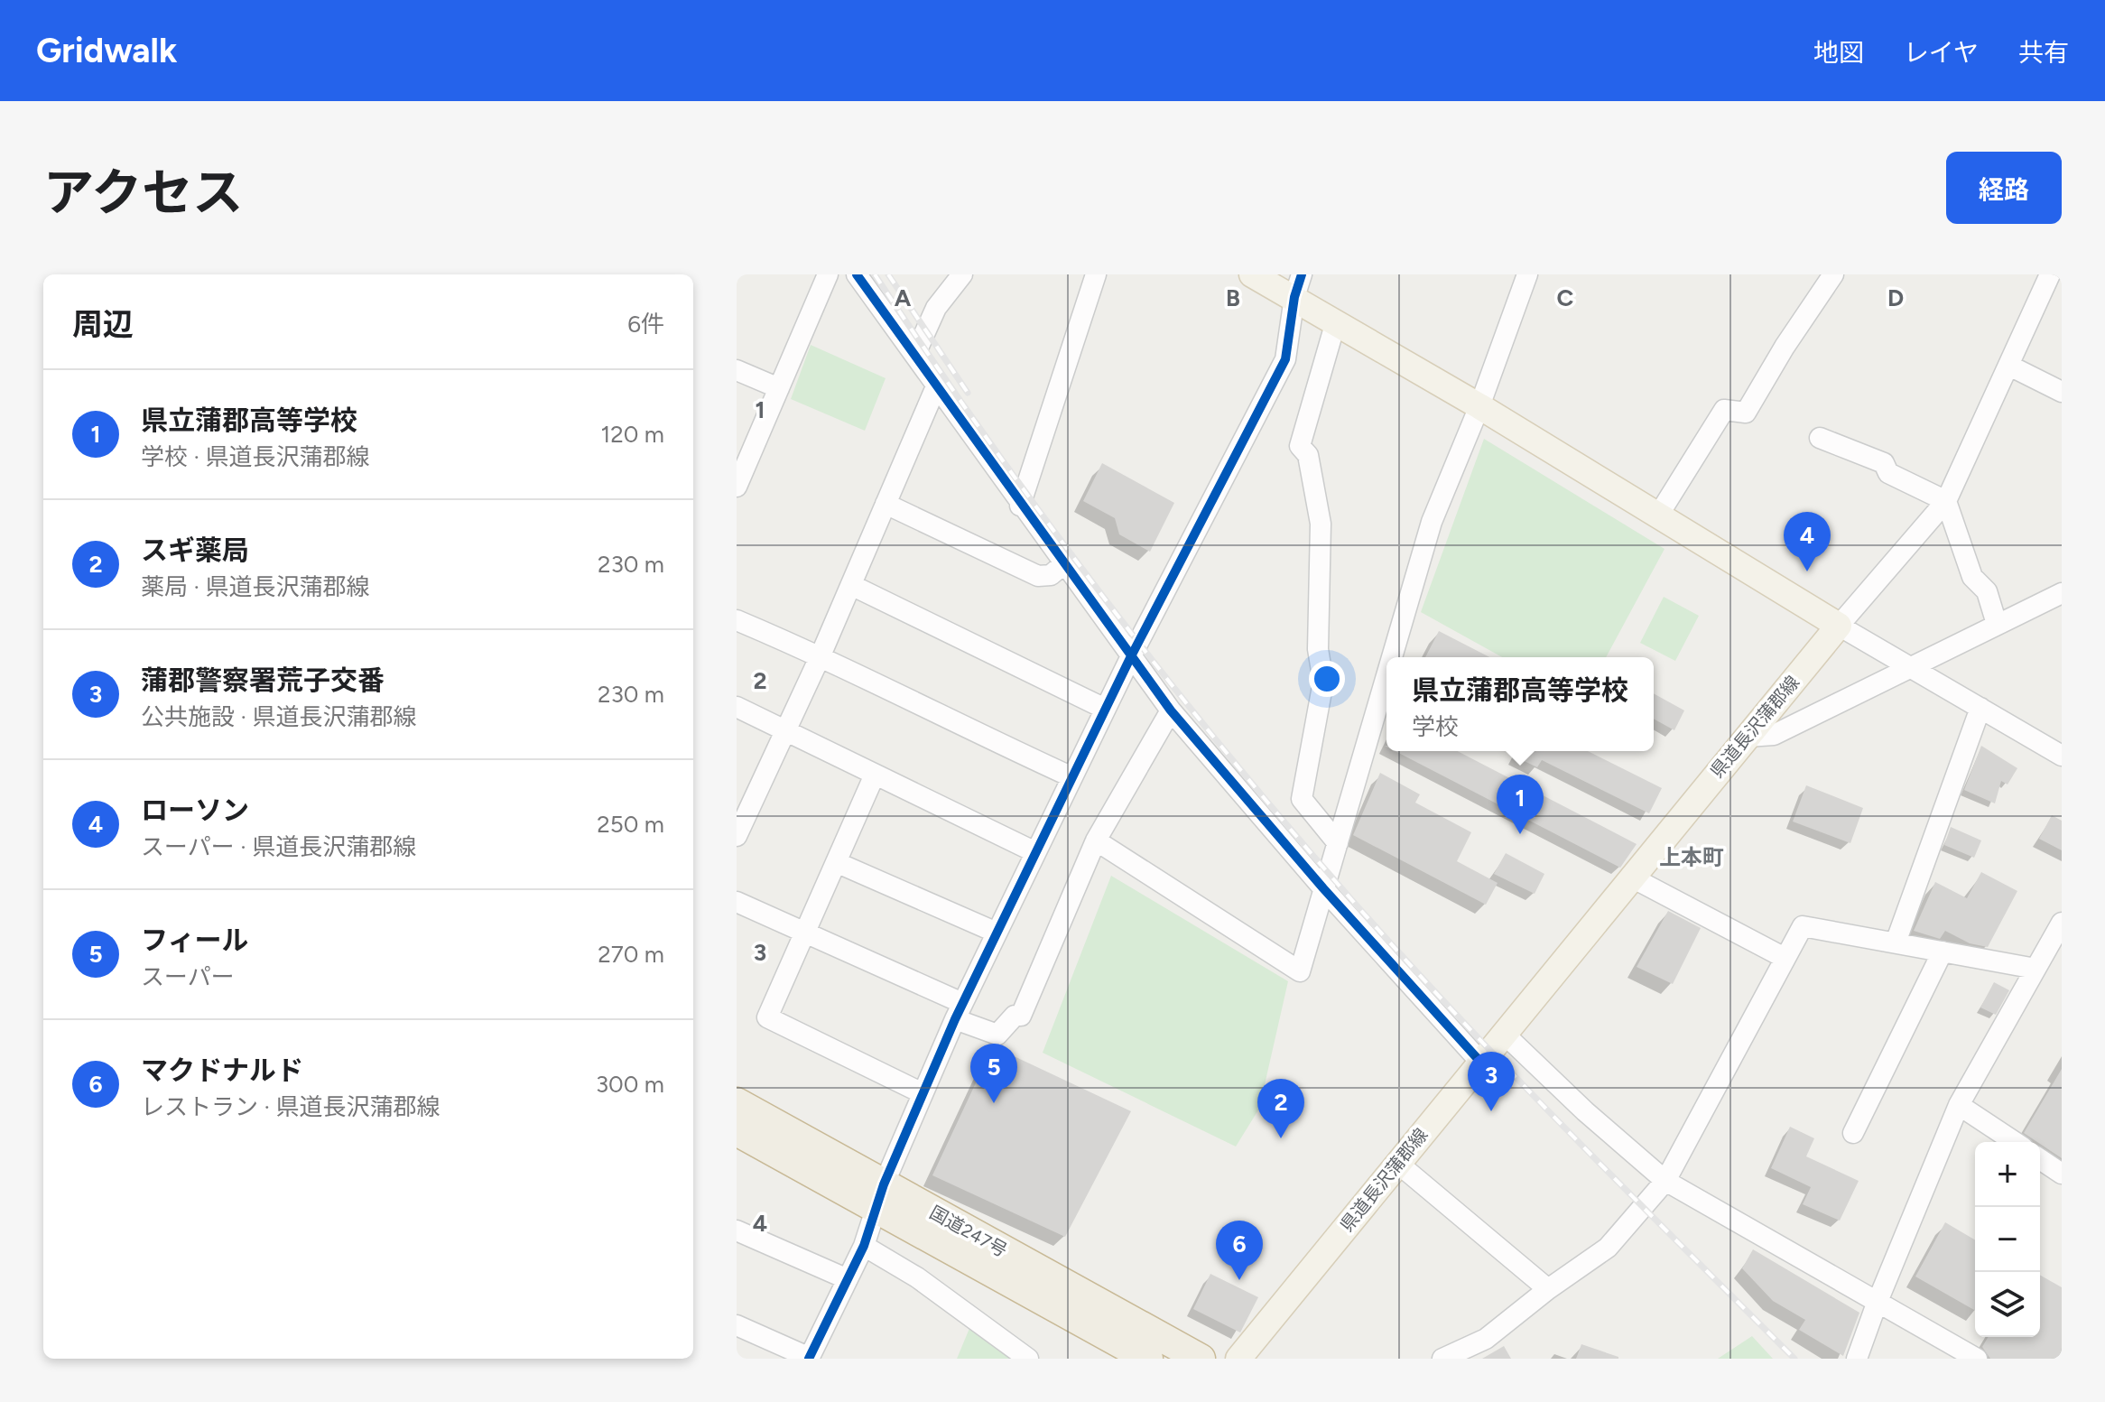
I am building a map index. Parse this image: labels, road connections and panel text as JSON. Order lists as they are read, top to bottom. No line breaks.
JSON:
{"streets":{"highway":["国道247号"],"main road":["県道長沢蒲郡線"]},"districts":["上本町"],"page":{"header":"Gridwalk","nav":["地図","レイヤ","共有"],"title":"アクセス","buttons":"経路","heading":["周辺","6件"],"list":[{"mark":"1","name":"県立蒲郡高等学校","note":"学校 · 県道長沢蒲郡線","value":"120 m"},{"mark":"2","name":"スギ薬局","note":"薬局 · 県道長沢蒲郡線","value":"230 m"},{"mark":"3","name":"蒲郡警察署荒子交番","note":"公共施設 · 県道長沢蒲郡線","value":"230 m"},{"mark":"4","name":"ローソン","note":"スーパー · 県道長沢蒲郡線","value":"250 m"},{"mark":"5","name":"フィール","note":"スーパー","value":"270 m"},{"mark":"6","name":"マクドナルド","note":"レストラン · 県道長沢蒲郡線","value":"300 m"}],"pins":["4","1","5","3","2","6"],"popup":["県立蒲郡高等学校","学校"],"map_buttons":["+","−"]},"grid":{"columns":["A","B","C","D"],"rows":["1","2","3","4"]}}
